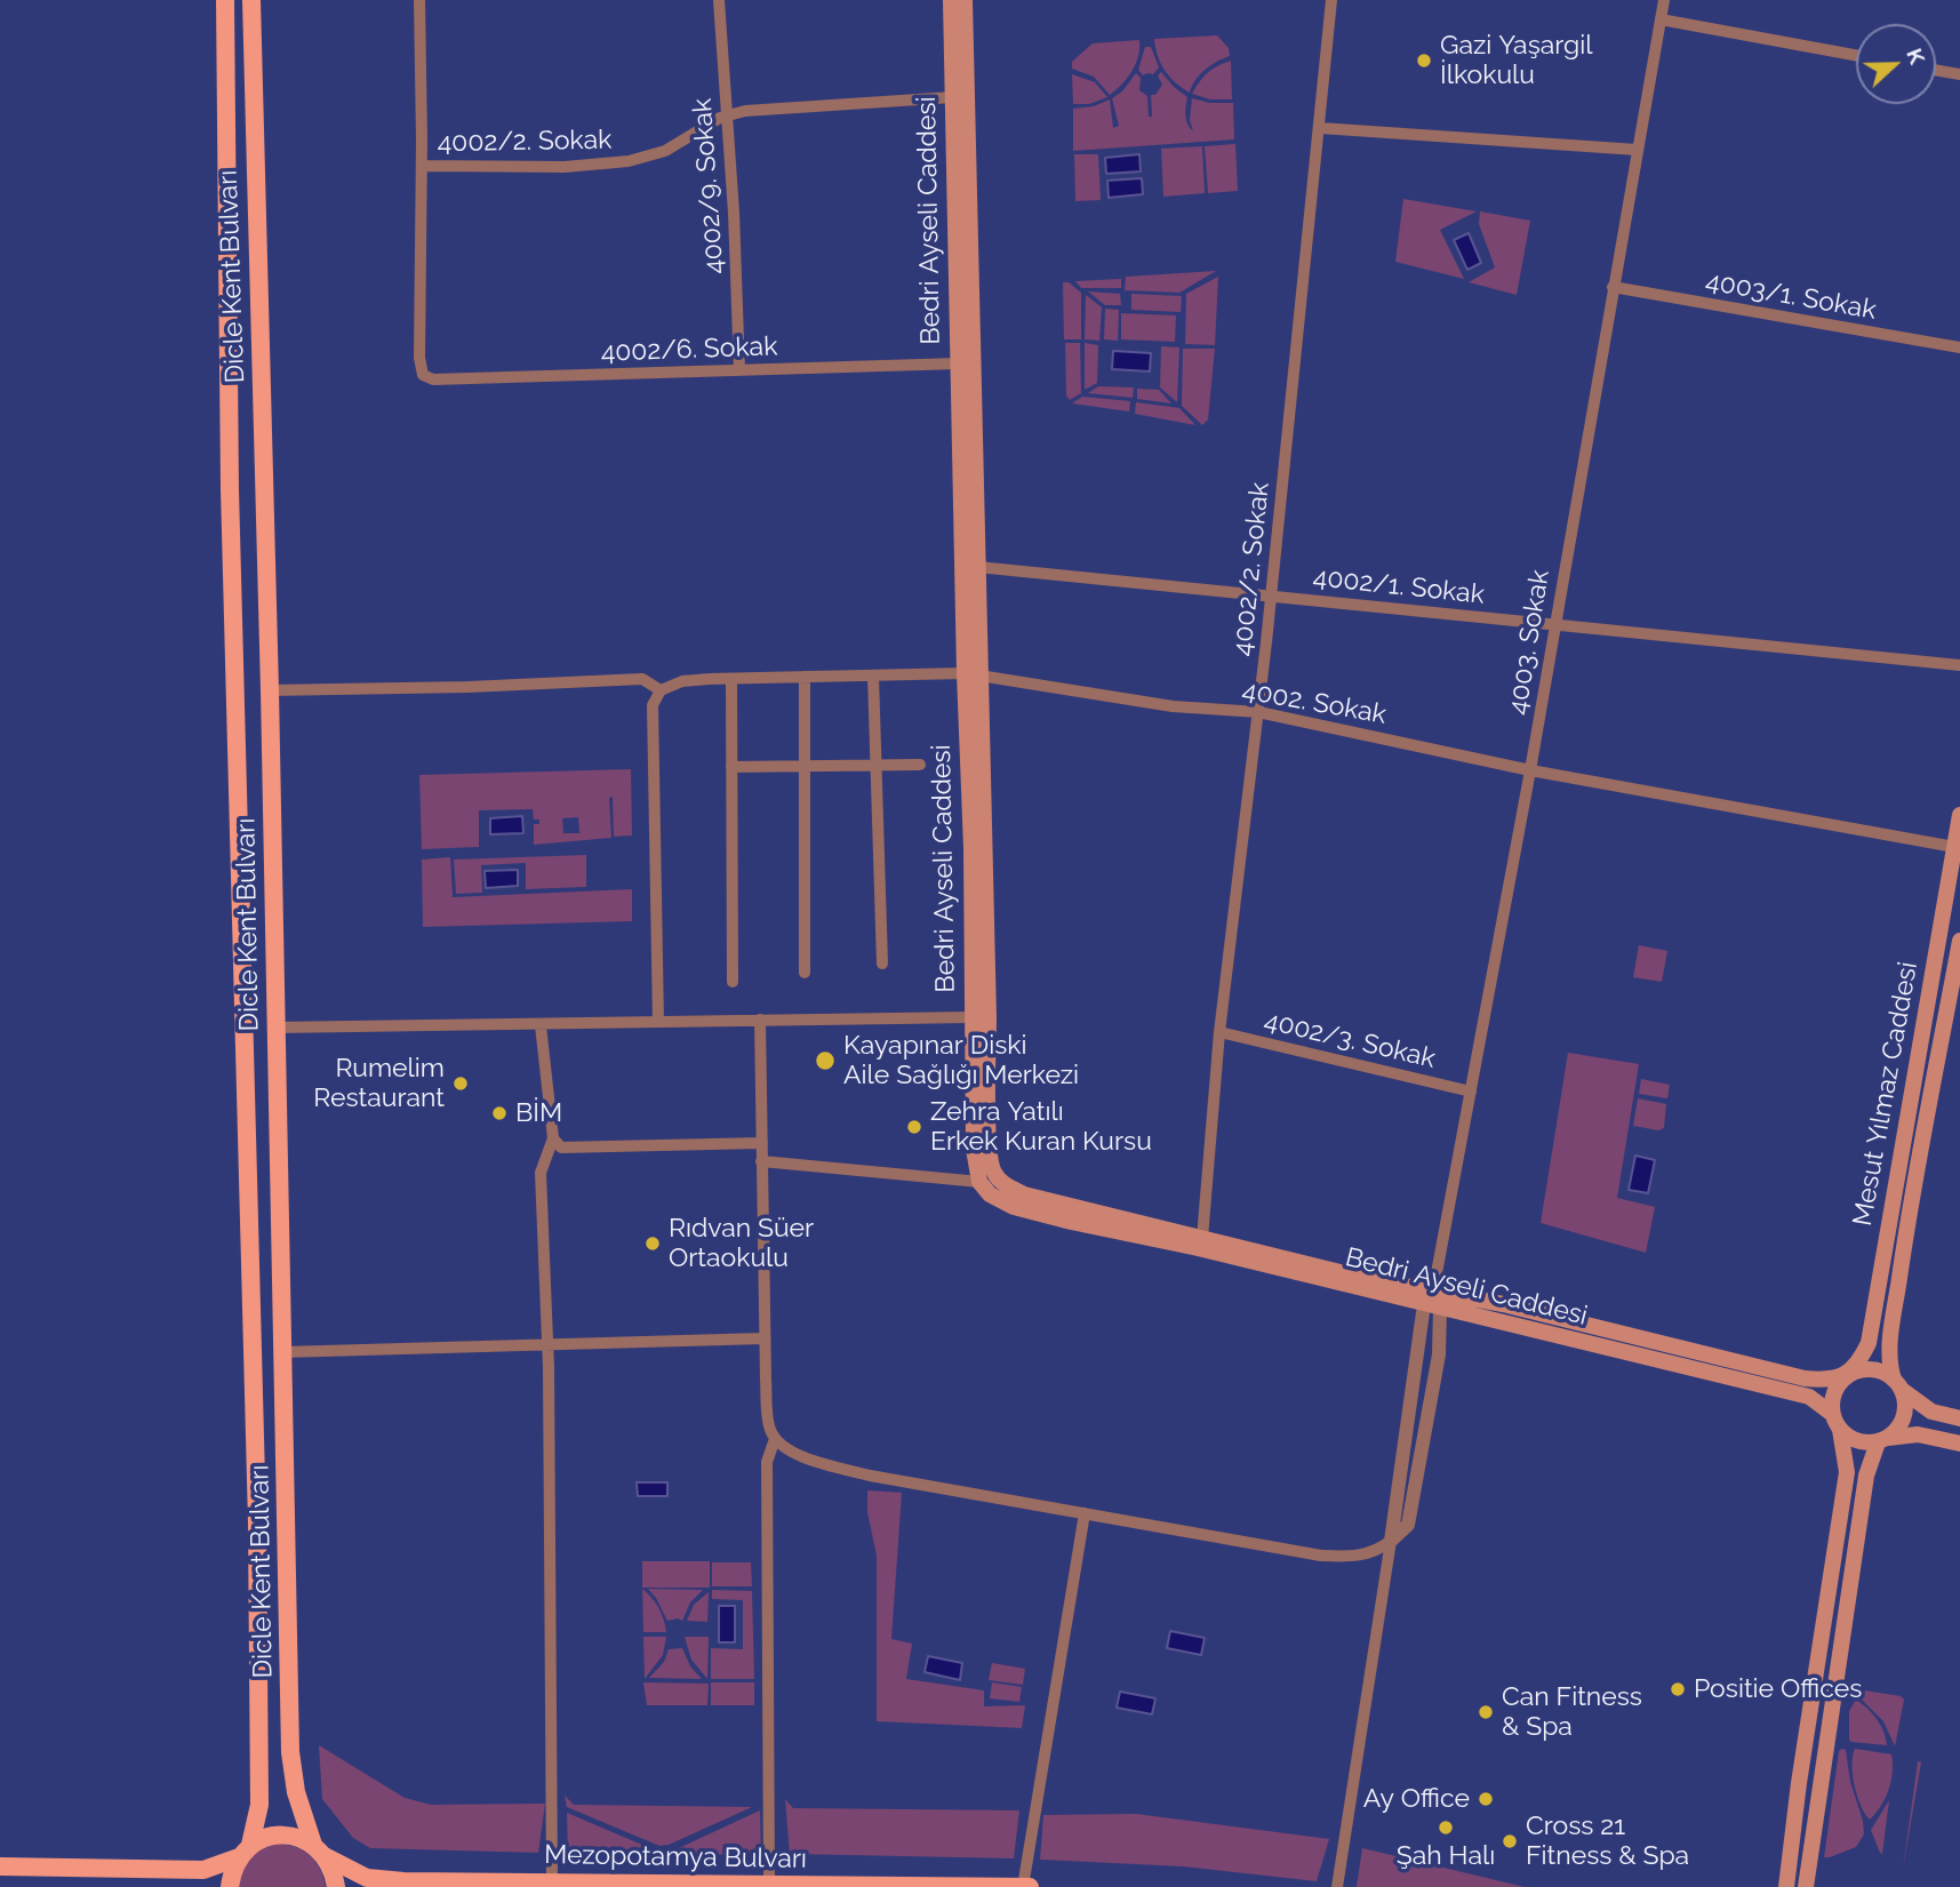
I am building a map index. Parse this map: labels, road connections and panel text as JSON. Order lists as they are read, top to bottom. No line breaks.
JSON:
{"streets":{"main road":["Bedri Ayseli Caddesi","Dicle Kent Bulvarı","Mesut Yılmaz Caddesi","Mezopotamya Bulvarı"],"street":["4002/2. Sokak","4002/9. Sokak","4003/1. Sokak","4002/6. Sokak","4002/1. Sokak","4003. Sokak","4002. Sokak","4002/3. Sokak"]},"crossings":[["4002/2. Sokak","4002/9. Sokak"],["4002/2. Sokak","Bedri Ayseli Caddesi"],["4002/2. Sokak","4002/6. Sokak"],["4002/2. Sokak","4002/1. Sokak"],["4002/2. Sokak","4002. Sokak"],["4002/2. Sokak","4002/3. Sokak"],["4002/9. Sokak","4002/6. Sokak"],["Bedri Ayseli Caddesi","4002/6. Sokak"],["Bedri Ayseli Caddesi","4002/1. Sokak"],["Bedri Ayseli Caddesi","4003. Sokak"],["Bedri Ayseli Caddesi","4002. Sokak"],["Bedri Ayseli Caddesi","Mesut Yılmaz Caddesi"],["Dicle Kent Bulvarı","Mezopotamya Bulvarı"],["4003/1. Sokak","4003. Sokak"],["4002/1. Sokak","4003. Sokak"],["4003. Sokak","4002. Sokak"],["4003. Sokak","4002/3. Sokak"],["4002. Sokak","Mesut Yılmaz Caddesi"]],"places":["Gazi Yaşargil İlkokulu","Kayapınar Diski Aile Sağlığı Merkezi","Rumelim Restaurant","BİM","Zehra Yatılı Erkek Kuran Kursu","Rıdvan Süer Ortaokulu","Positie Offices","Can Fitness & Spa","Ay Office","Şah Halı","Cross 21 Fitness & Spa"],"north":"right"}
